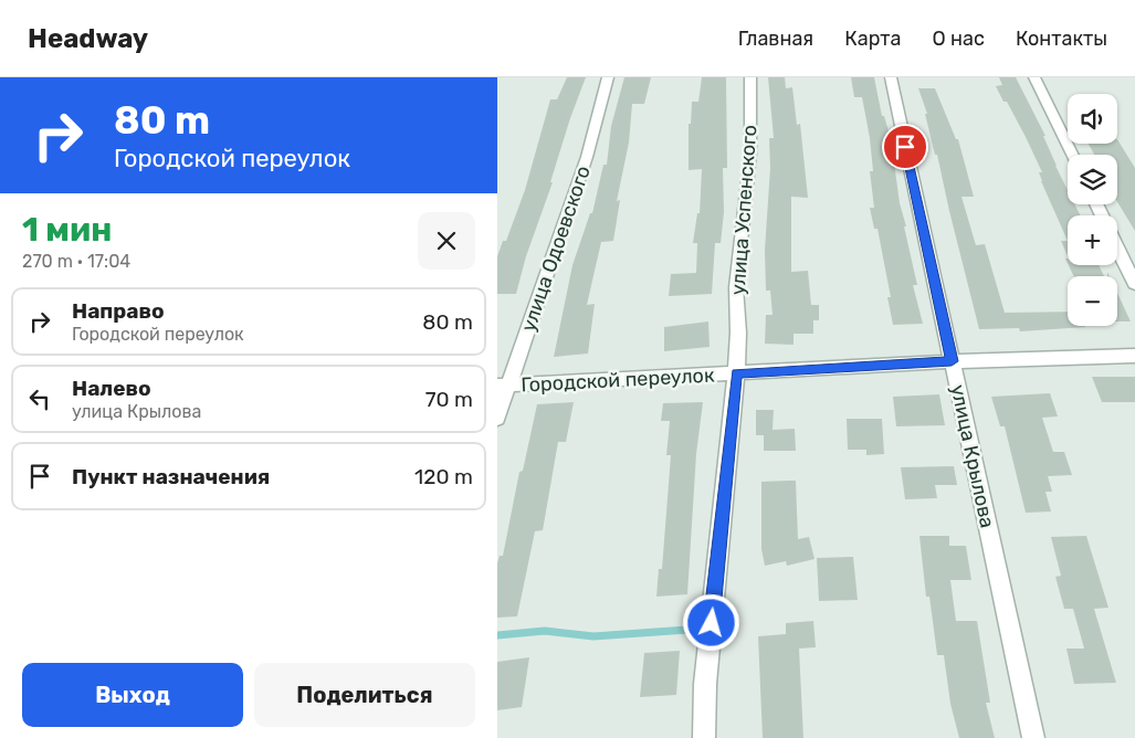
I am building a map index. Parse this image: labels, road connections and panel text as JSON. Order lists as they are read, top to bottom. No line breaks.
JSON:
{"streets":{"street":["улица Успенского","улица Одоевского","Городской переулок","улица Крылова"]},"crossings":[["улица Успенского","Городской переулок"],["улица Одоевского","Городской переулок"],["Городской переулок","улица Крылова"]],"page":{"header":"Headway","nav":["Главная","Карта","О нас","Контакты"],"turn":["80 m","Городской переулок"],"map_buttons":["+","−"],"heading":["1 мин","270 m · 17:04"],"list":[{"name":"Направо","note":"Городской переулок","value":"80 m"},{"name":"Налево","note":"улица Крылова","value":"70 m"},{"name":"Пункт назначения","value":"120 m"}],"buttons":["Выход","Поделиться"]}}
